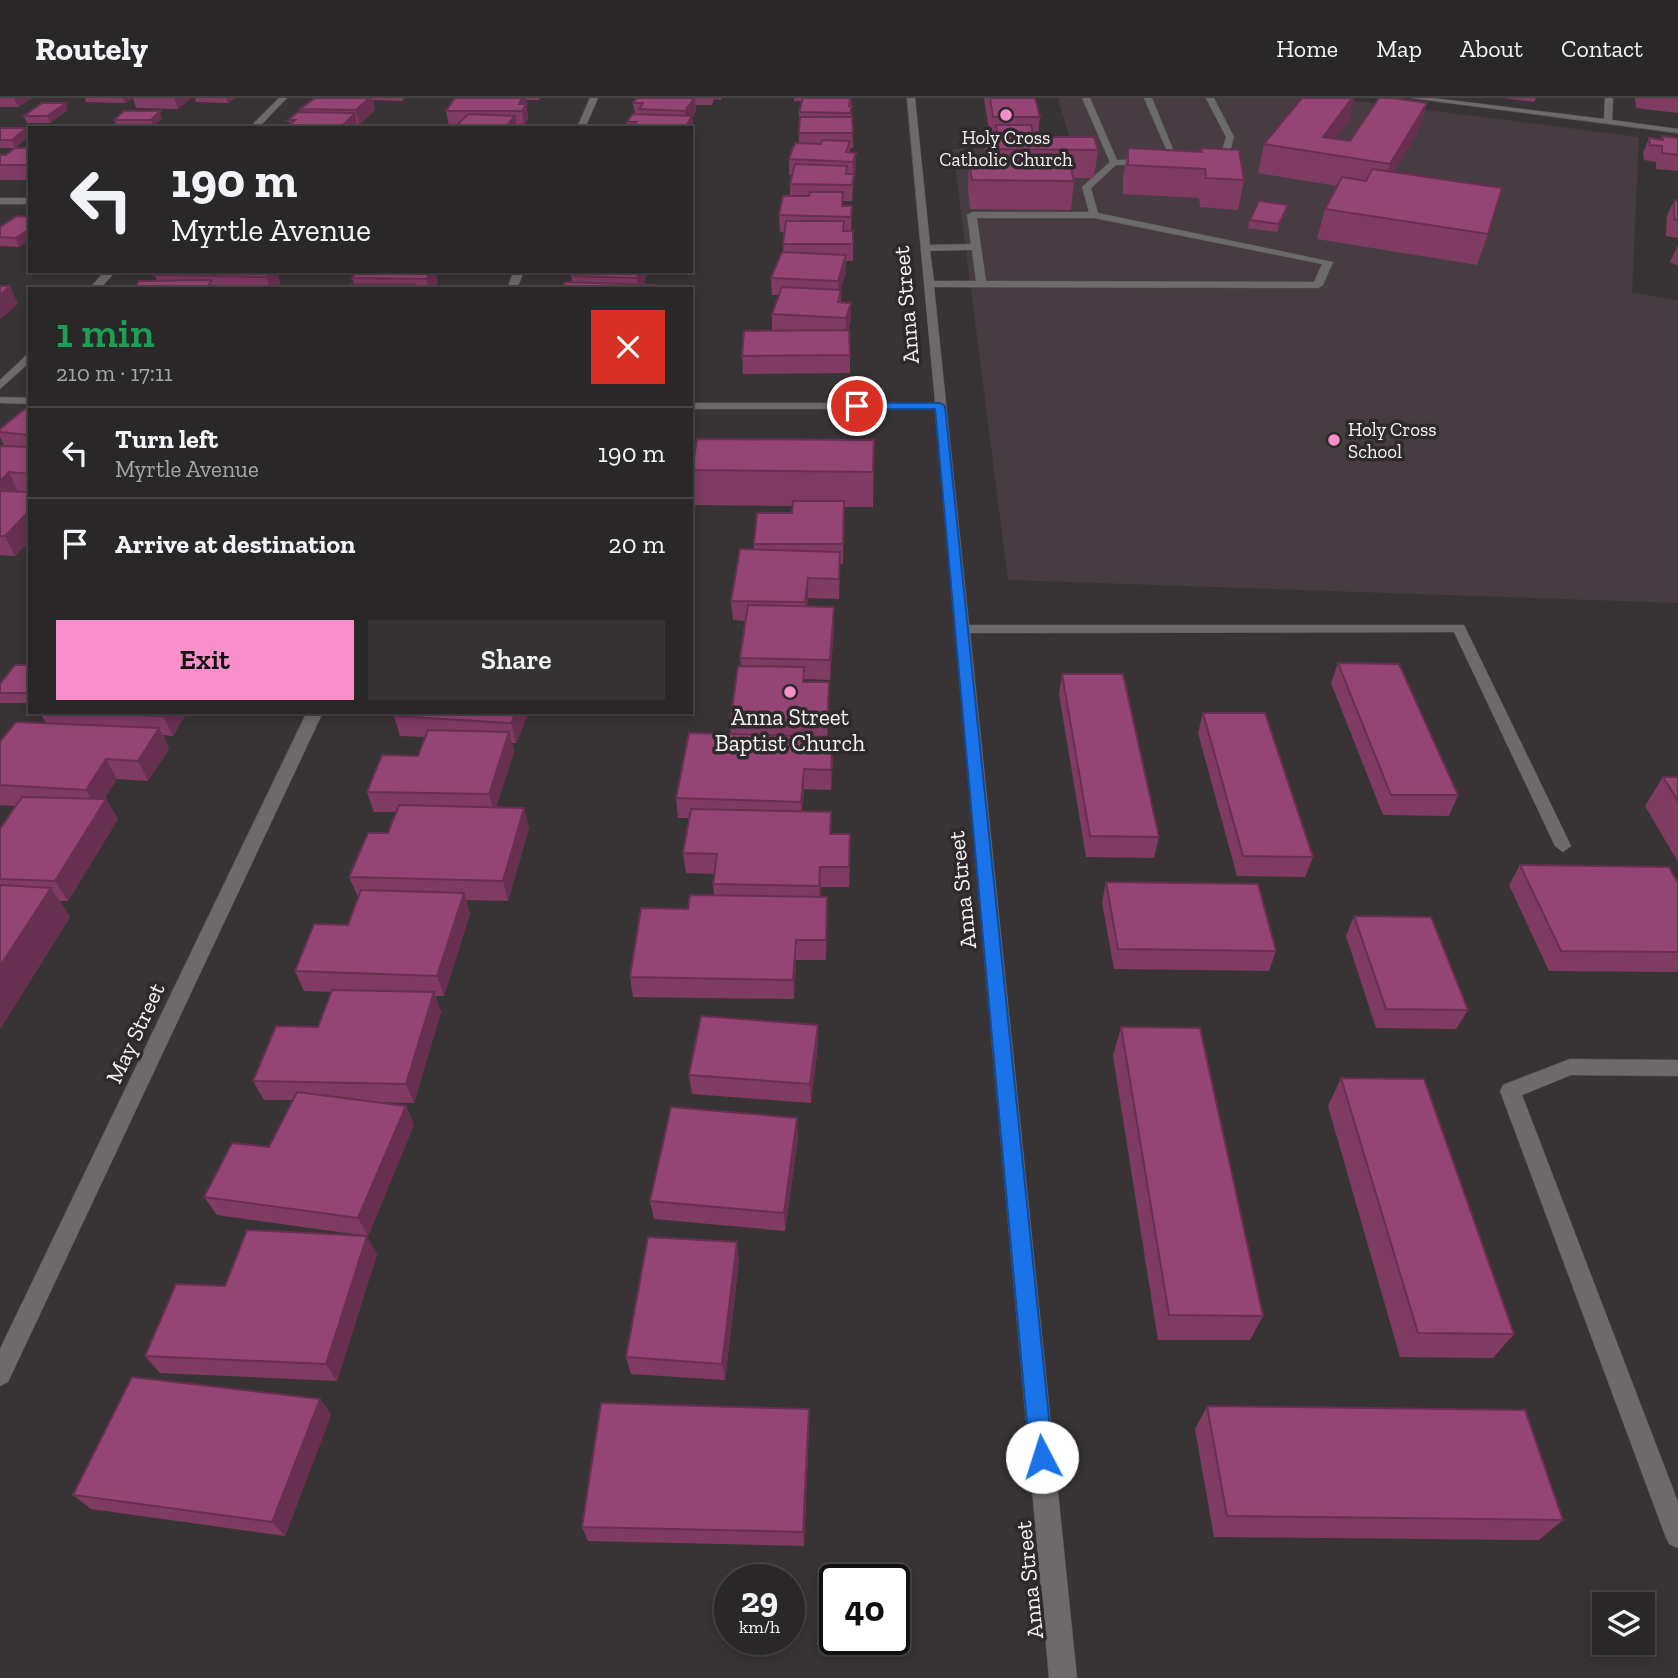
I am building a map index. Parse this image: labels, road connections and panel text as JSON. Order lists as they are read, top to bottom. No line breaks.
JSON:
{"streets":{"street":["Anna Street","May Street"]},"places":["Holy Cross Catholic Church","Holy Cross School","Anna Street Baptist Church"],"page":{"header":"Routely","nav":["Home","Map","About","Contact"],"turn":["190 m","Myrtle Avenue"],"heading":["1 min","210 m · 17:11"],"list":[{"name":"Turn left","note":"Myrtle Avenue","value":"190 m"},{"name":"Arrive at destination","value":"20 m"}],"buttons":["Exit","Share"],"speed":"29 km/h","limit":"40"}}
